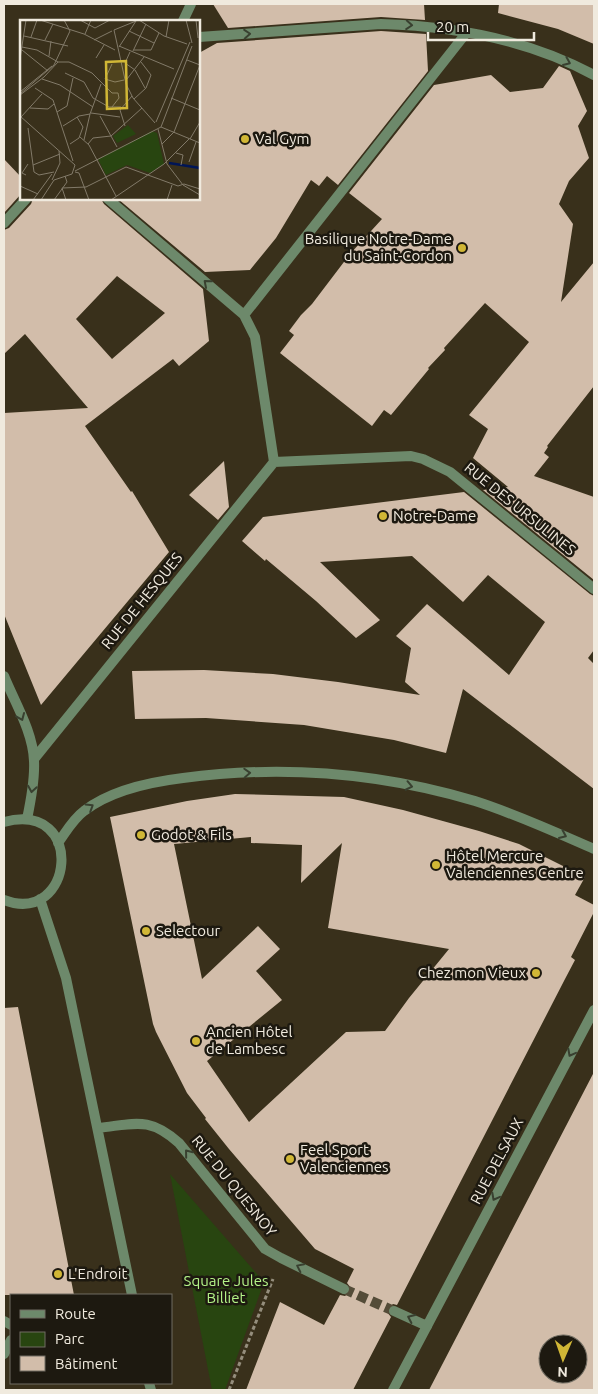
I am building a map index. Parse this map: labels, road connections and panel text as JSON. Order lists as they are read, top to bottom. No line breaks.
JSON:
{"streets":{"street":["RUE DES URSULINES","RUE DE HESQUES","RUE DELSAUX","RUE DU QUESNOY"]},"crossings":[["RUE DES URSULINES","RUE DE HESQUES"]],"one_way":["RUE DELSAUX","RUE DU QUESNOY"],"parks":["Square Jules Billiet"],"places":["Val Gym","Basilique Notre-Dame du Saint-Cordon","Notre-Dame","Godot & Fils","Hôtel Mercure Valenciennes Centre","Selectour","Chez mon Vieux","Ancien Hôtel de Lambesc","Feel Sport Valenciennes","L'Endroit"],"legend":["Route","Parc","Bâtiment"],"scale_bar":"20 m","north":"bottom"}
